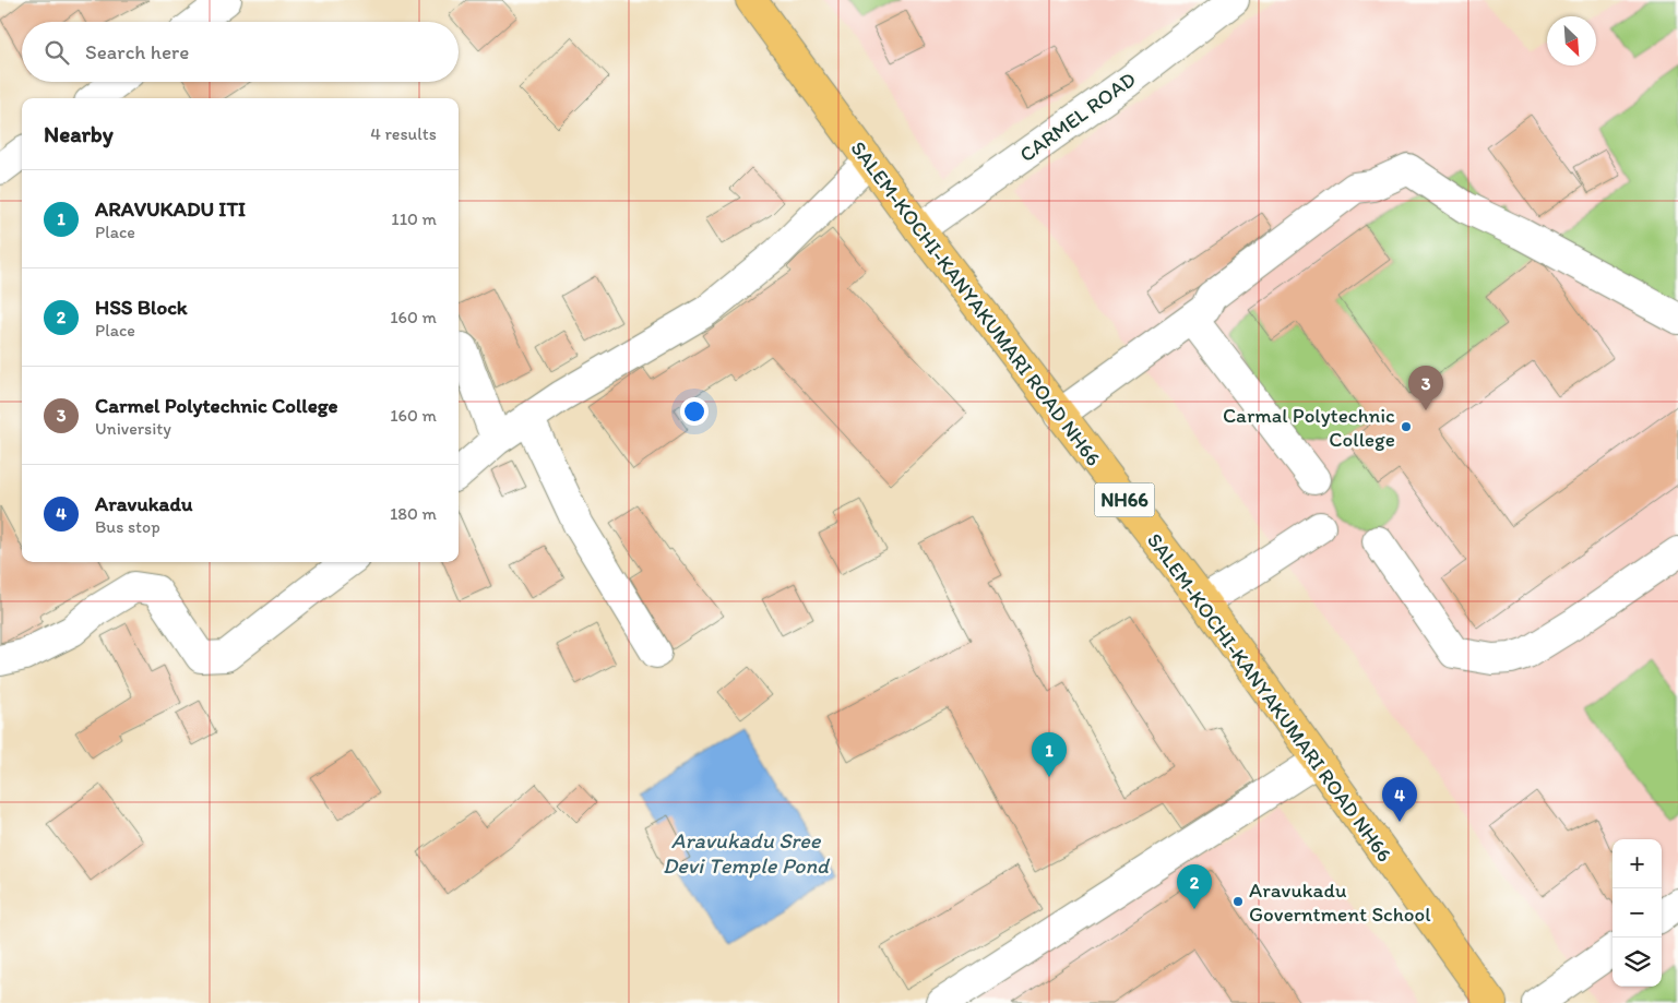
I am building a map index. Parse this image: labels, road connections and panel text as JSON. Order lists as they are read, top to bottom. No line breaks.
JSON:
{"streets":{"highway":["SALEM-KOCHI-KANYAKUMARI ROAD NH66","NH66"],"street":["CARMEL ROAD"]},"crossings":[["CARMEL ROAD","SALEM-KOCHI-KANYAKUMARI ROAD NH66"]],"water":["Aravukadu Sree Devi Temple Pond"],"places":["Carmal Polytechnic College","Aravukadu Governtment School"],"north":"bottom right","page":{"search":"Search here","heading":["Nearby","4 results"],"list":[{"mark":"1","name":"ARAVUKADU ITI","note":"Place","value":"110 m"},{"mark":"2","name":"HSS Block","note":"Place","value":"160 m"},{"mark":"3","name":"Carmel Polytechnic College","note":"University","value":"160 m"},{"mark":"4","name":"Aravukadu","note":"Bus stop","value":"180 m"}],"pins":["3","1","4","2"],"map_buttons":["+","−"]}}
